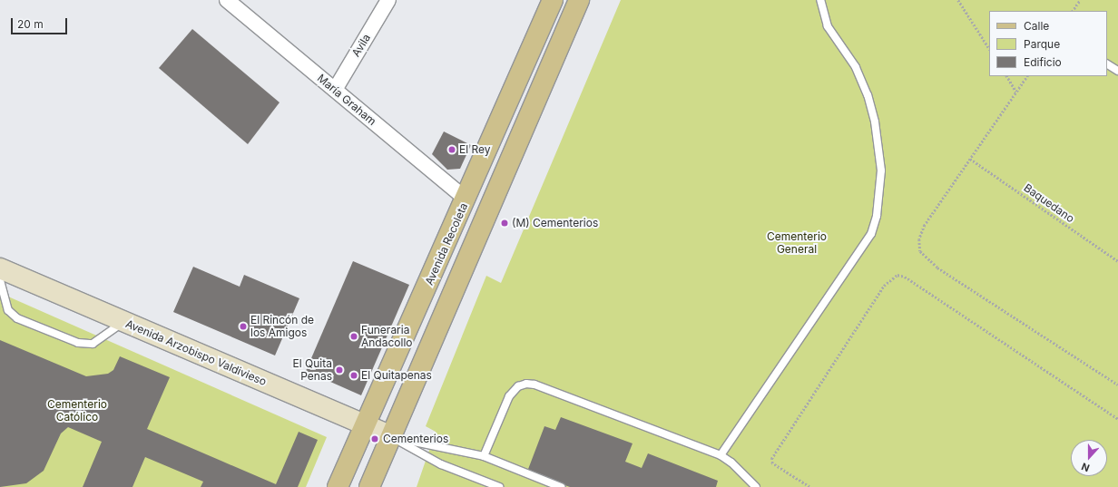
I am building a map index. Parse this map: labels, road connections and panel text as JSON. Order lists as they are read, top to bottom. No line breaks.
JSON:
{"streets":{"main road":["Avenida Recoleta","Avenida Arzobispo Valdivieso"],"street":["Avila","María Graham"],"path":["Baquedano"]},"crossings":[["Avila","María Graham"],["María Graham","Avenida Recoleta"],["Avenida Recoleta","Avenida Arzobispo Valdivieso"]],"parks":["Cementerio General","Cementerio Católico"],"places":["El Rey","(M) Cementerios","El Rincón de los Amigos","Funeraria Andacollo","El Quita Penas","El Quitapenas","Cementerios"],"legend":["Calle","Parque","Edificio"],"scale_bar":"20 m","north":"bottom"}
